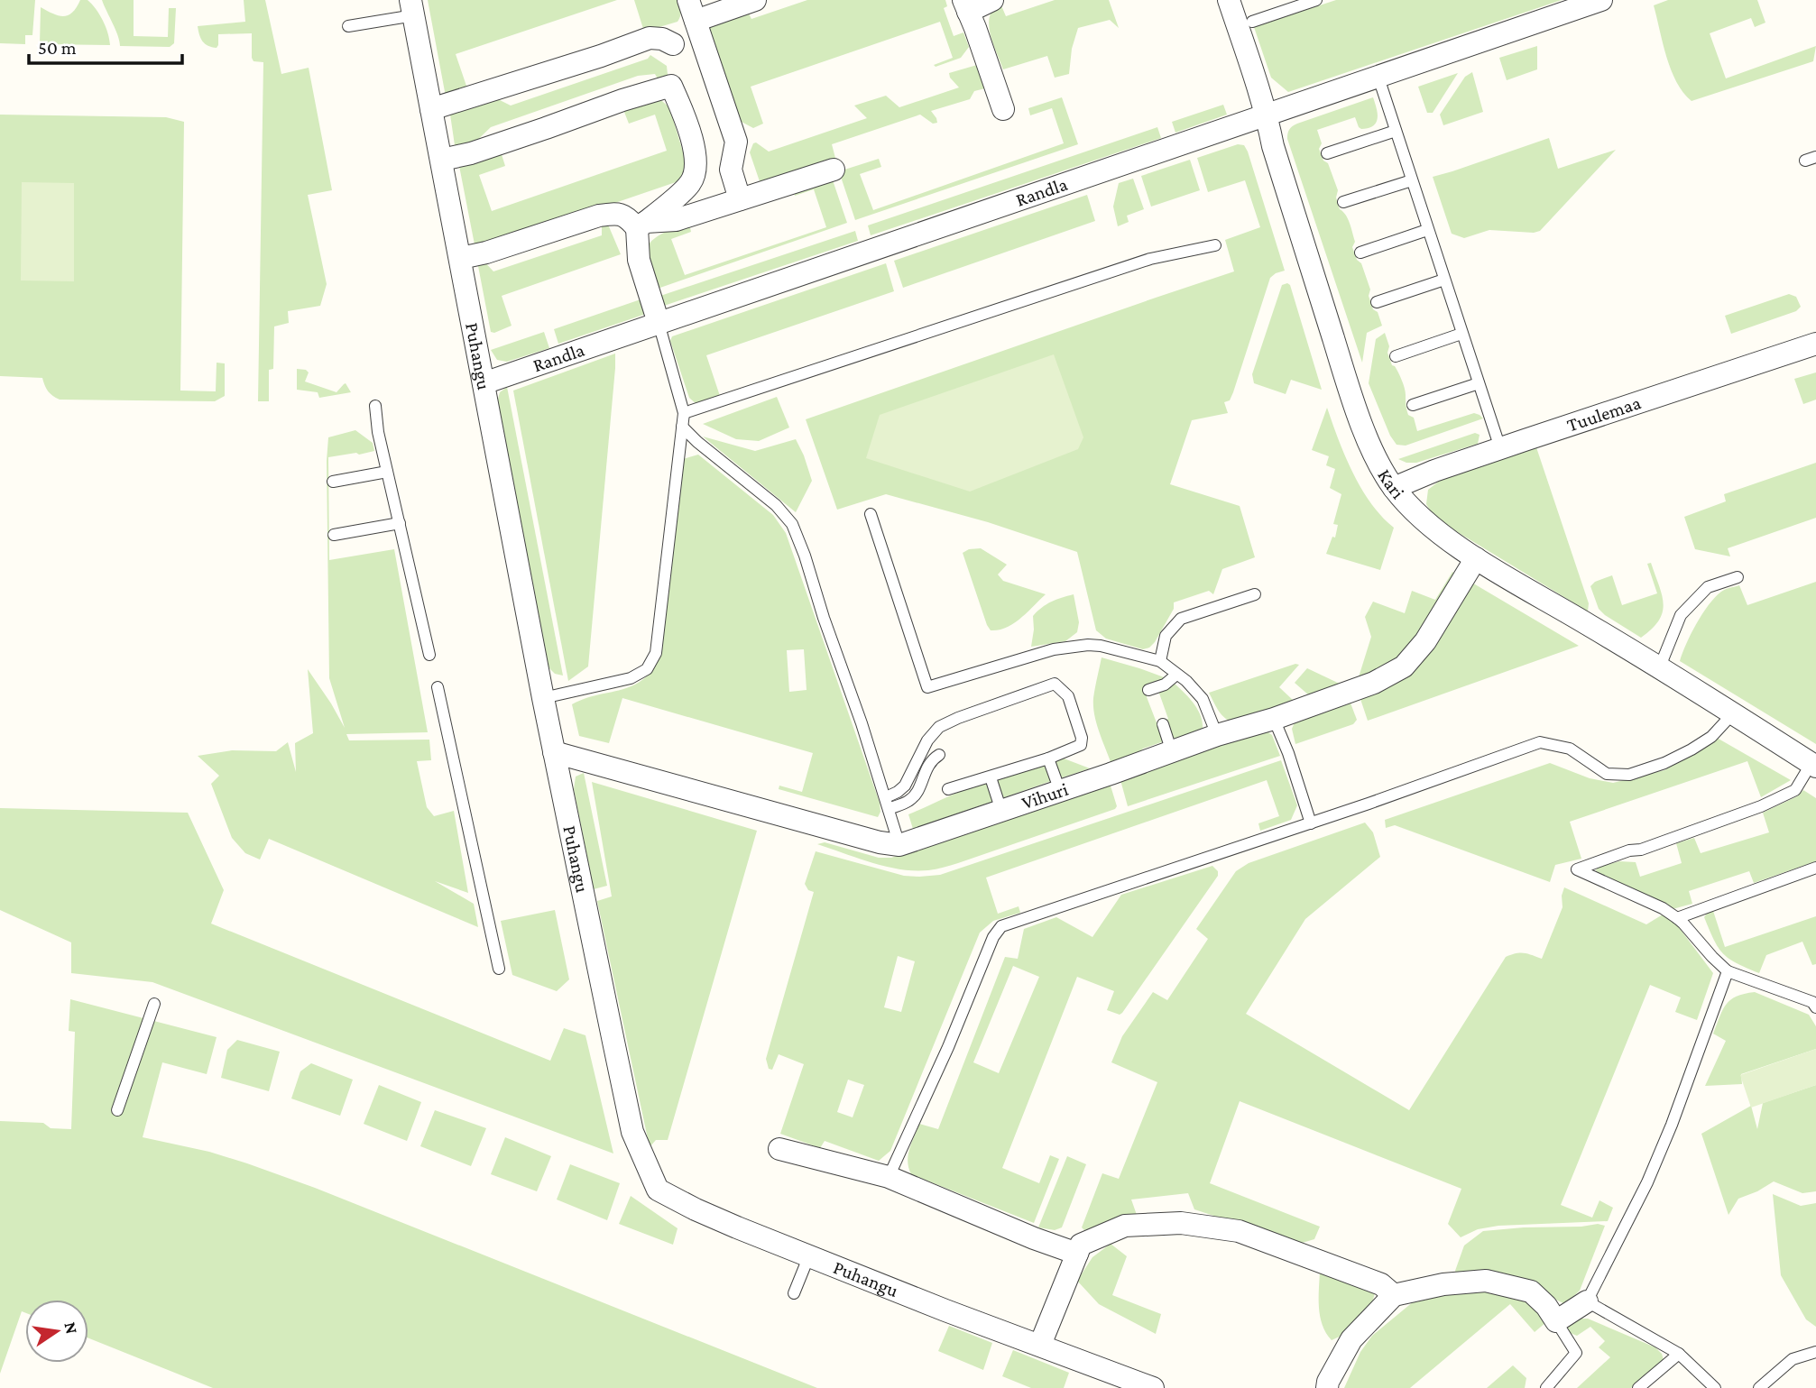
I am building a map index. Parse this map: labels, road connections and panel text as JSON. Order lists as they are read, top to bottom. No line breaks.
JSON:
{"streets":{"street":["Randla","Puhangu","Tuulemaa","Kari","Vihuri"]},"crossings":[["Randla","Puhangu"],["Randla","Kari"],["Puhangu","Vihuri"],["Tuulemaa","Kari"],["Kari","Vihuri"]],"scale_bar":"50 m","north":"right"}
